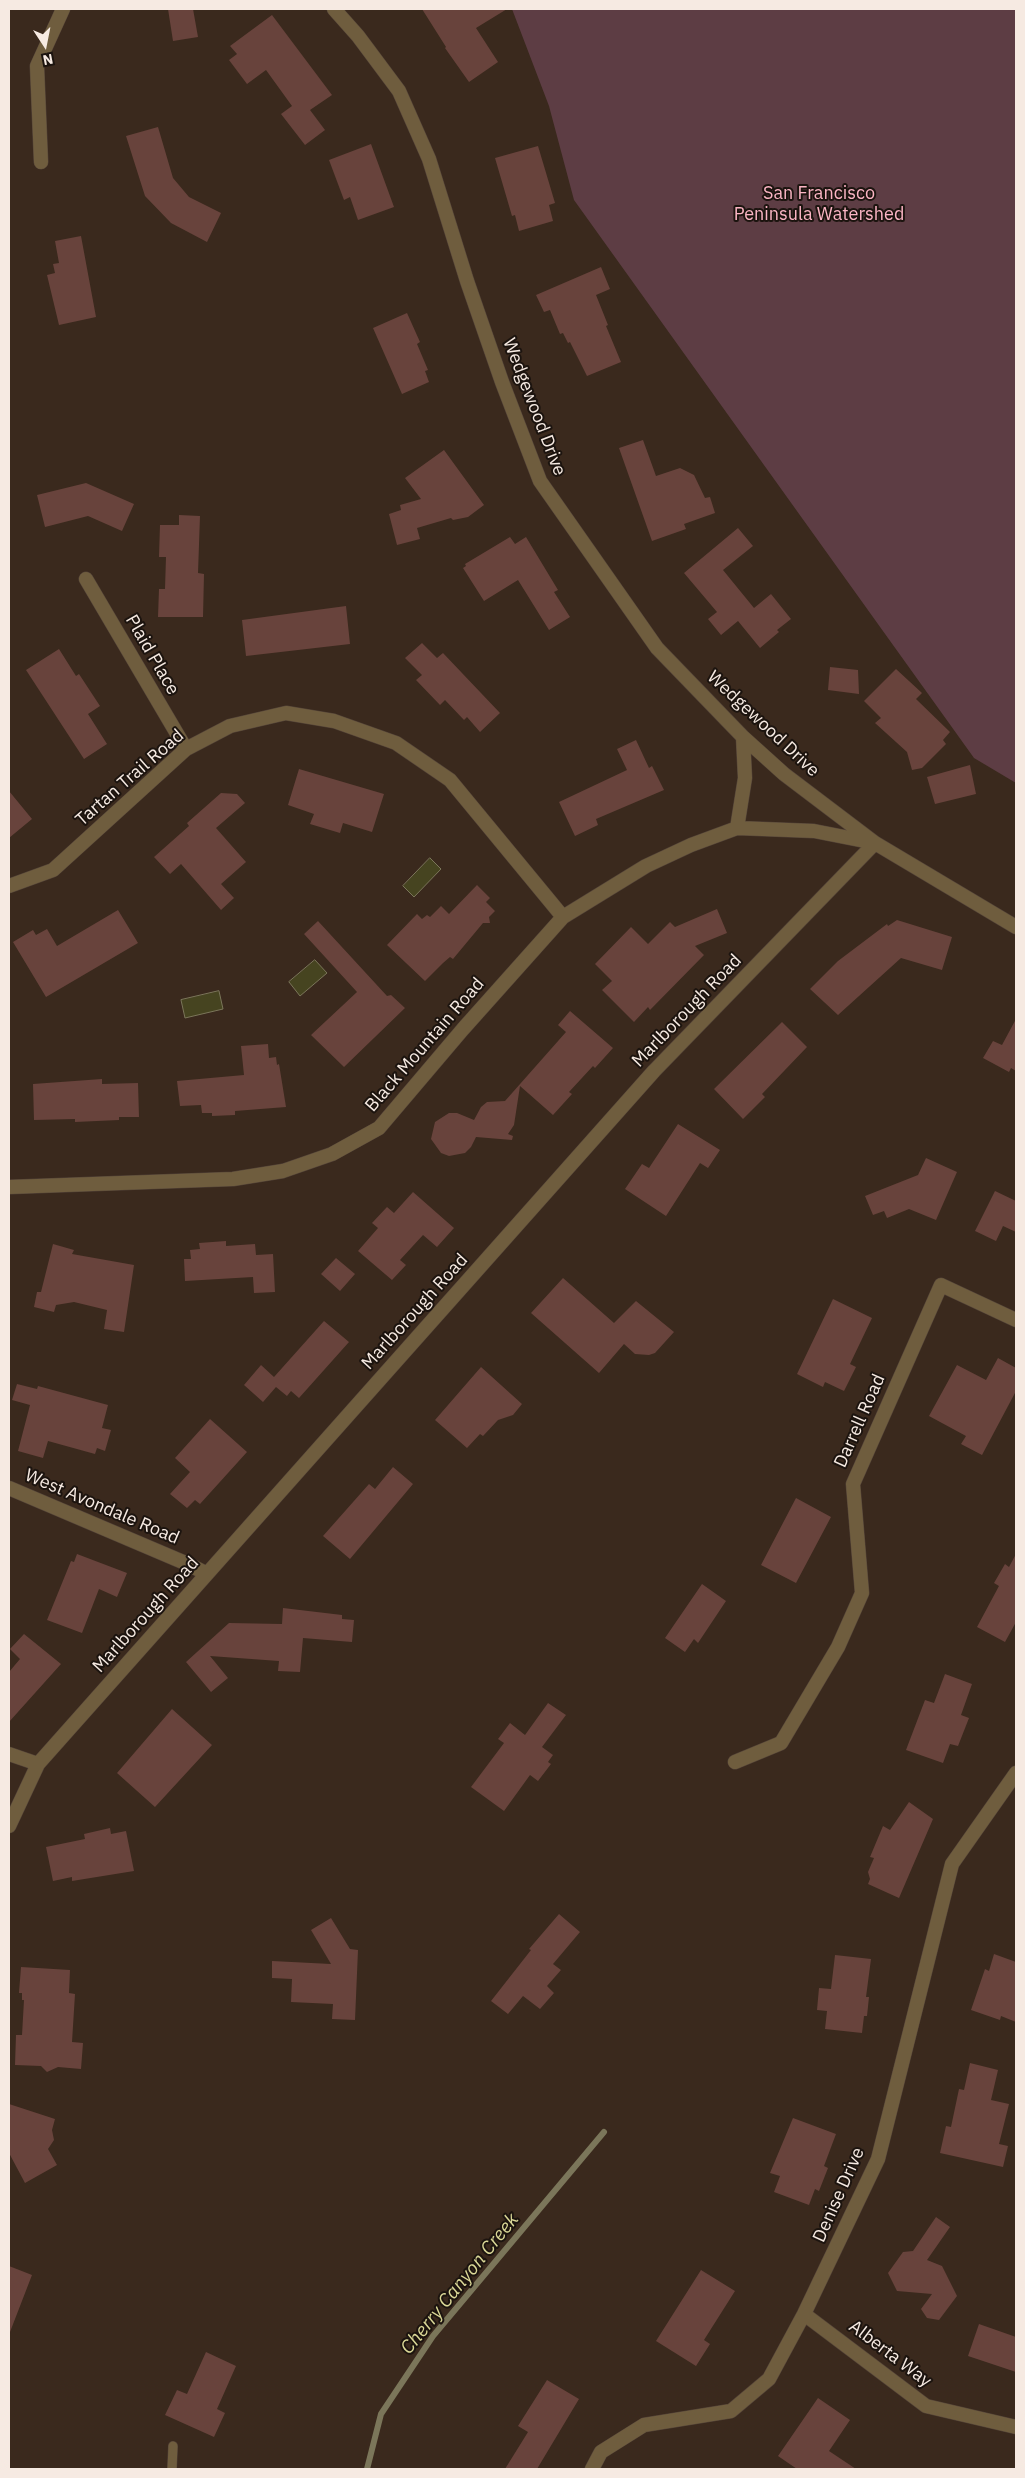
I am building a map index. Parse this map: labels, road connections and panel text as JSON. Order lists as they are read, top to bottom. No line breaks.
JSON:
{"streets":{"street":["Wedgewood Drive","Plaid Place","Tartan Trail Road","Marlborough Road","Black Mountain Road","Darrell Road","West Avondale Road","Denise Drive","Alberta Way"]},"crossings":[["Wedgewood Drive","Marlborough Road"],["Wedgewood Drive","Black Mountain Road"],["Plaid Place","Tartan Trail Road"],["Tartan Trail Road","Black Mountain Road"],["Marlborough Road","Black Mountain Road"],["Marlborough Road","West Avondale Road"],["Denise Drive","Alberta Way"]],"water":["Cherry Canyon Creek"],"parks":["San Francisco Peninsula Watershed"],"north":"bottom"}
